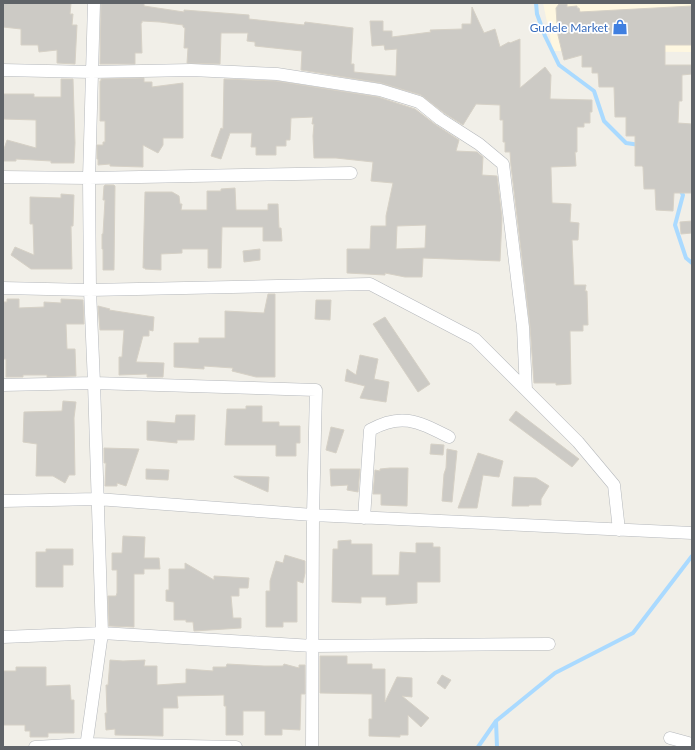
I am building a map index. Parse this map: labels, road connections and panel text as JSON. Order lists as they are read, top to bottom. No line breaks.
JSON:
{"places":{"shop":["Gudele Market"]}}
